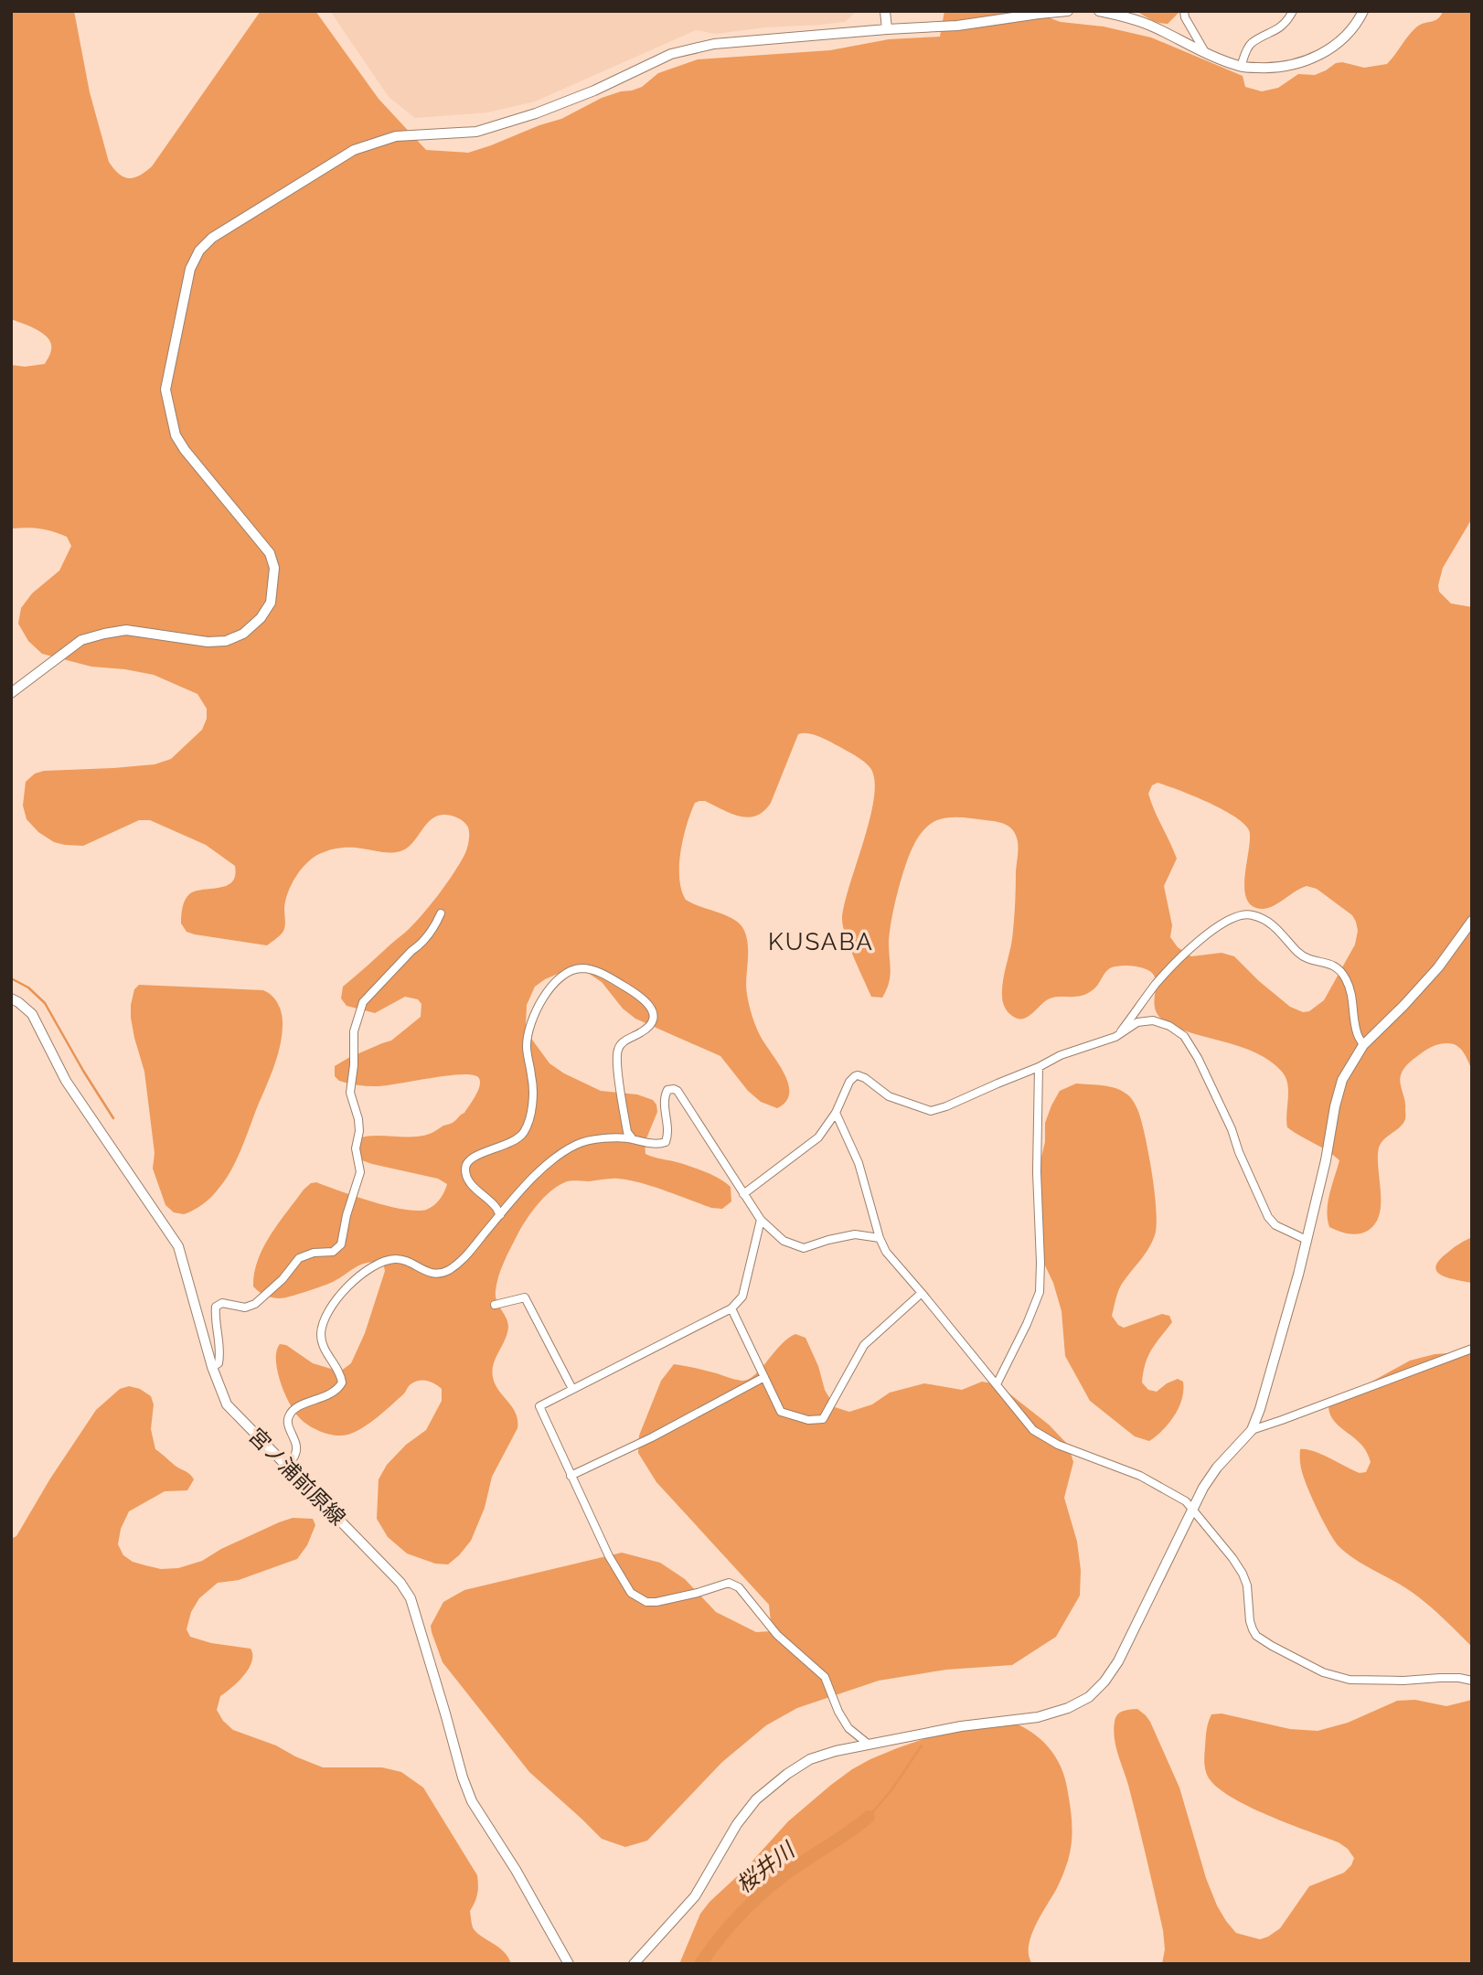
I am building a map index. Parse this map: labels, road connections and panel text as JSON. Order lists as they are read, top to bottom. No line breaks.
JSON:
{"streets":{"street":["宮ノ浦前原線"]},"districts":["KUSABA"],"water":["桜井川"]}
